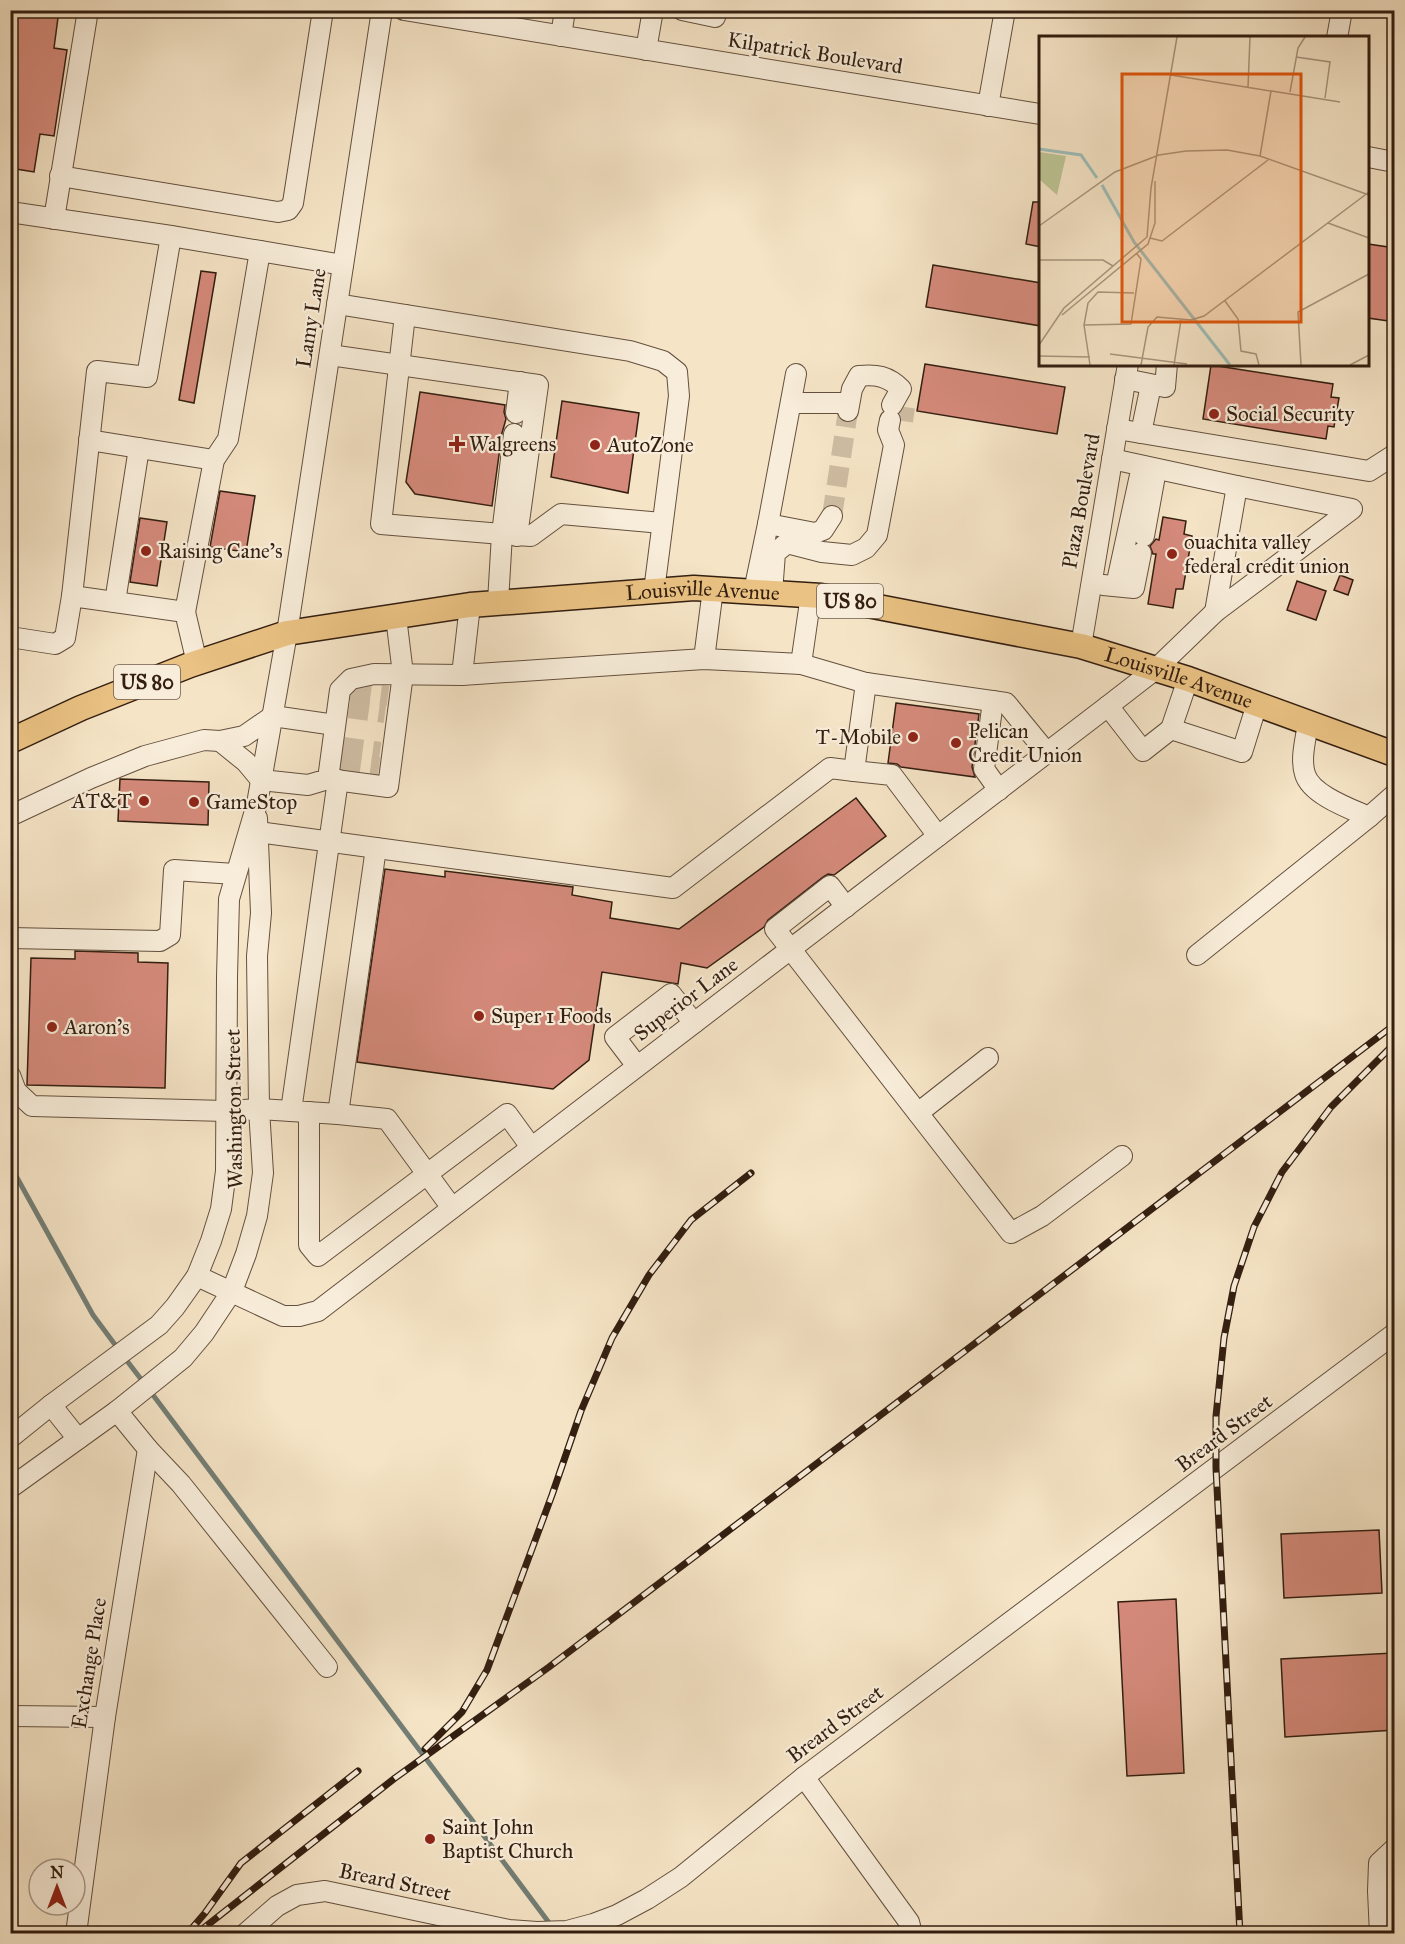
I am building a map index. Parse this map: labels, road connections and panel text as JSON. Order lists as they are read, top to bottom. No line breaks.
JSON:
{"streets":{"main road":["Louisville Avenue","US 80"],"street":["Kilpatrick Boulevard","Lamy Lane","Plaza Boulevard","Superior Lane","Washington Street","Breard Street","Exchange Place"]},"crossings":[["Lamy Lane","Louisville Avenue"],["Lamy Lane","Washington Street"],["Plaza Boulevard","Louisville Avenue"],["Louisville Avenue","Superior Lane"],["Louisville Avenue","Washington Street"],["Superior Lane","Washington Street"]],"places":{"other":["Social Security","AutoZone","Raising Cane's","ouachita valley federal credit union","T-Mobile","Pelican Credit Union","AT&T","GameStop","Super 1 Foods","Aaron's","Saint John Baptist Church"],"health":["Walgreens"]},"north":"top"}
